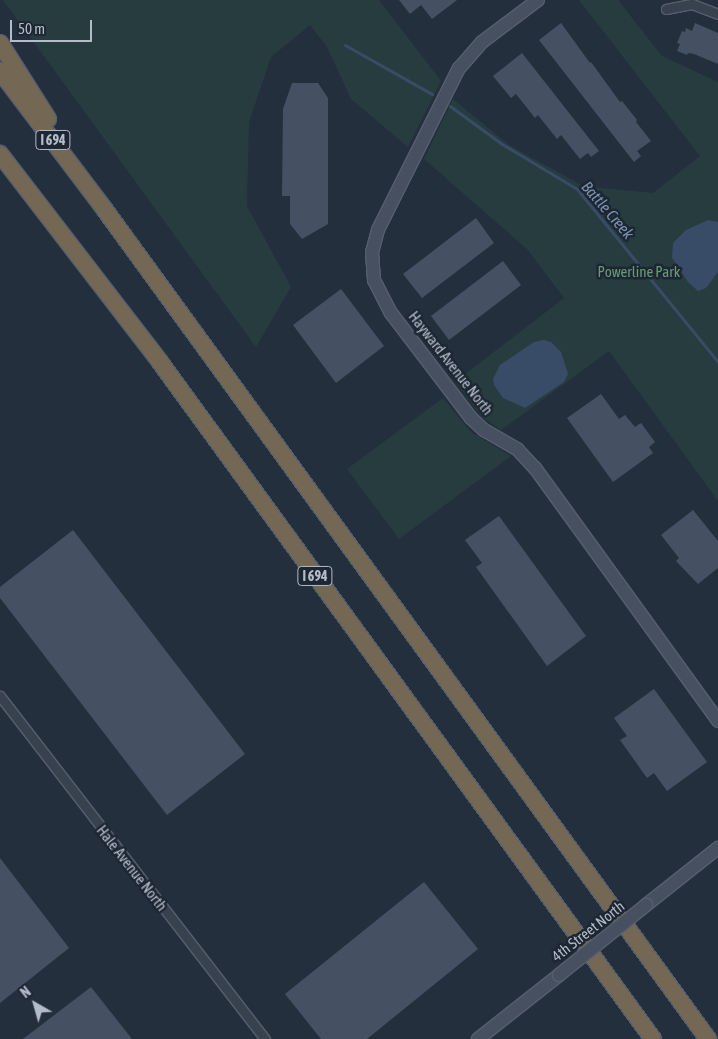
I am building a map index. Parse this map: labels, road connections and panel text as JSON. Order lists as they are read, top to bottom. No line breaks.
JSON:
{"streets":{"highway":["I 694"],"street":["Hayward Avenue North","Hale Avenue North","4th Street North"]},"water":["Battle Creek"],"parks":["Powerline Park"],"scale_bar":"50 m","north":"top left"}
